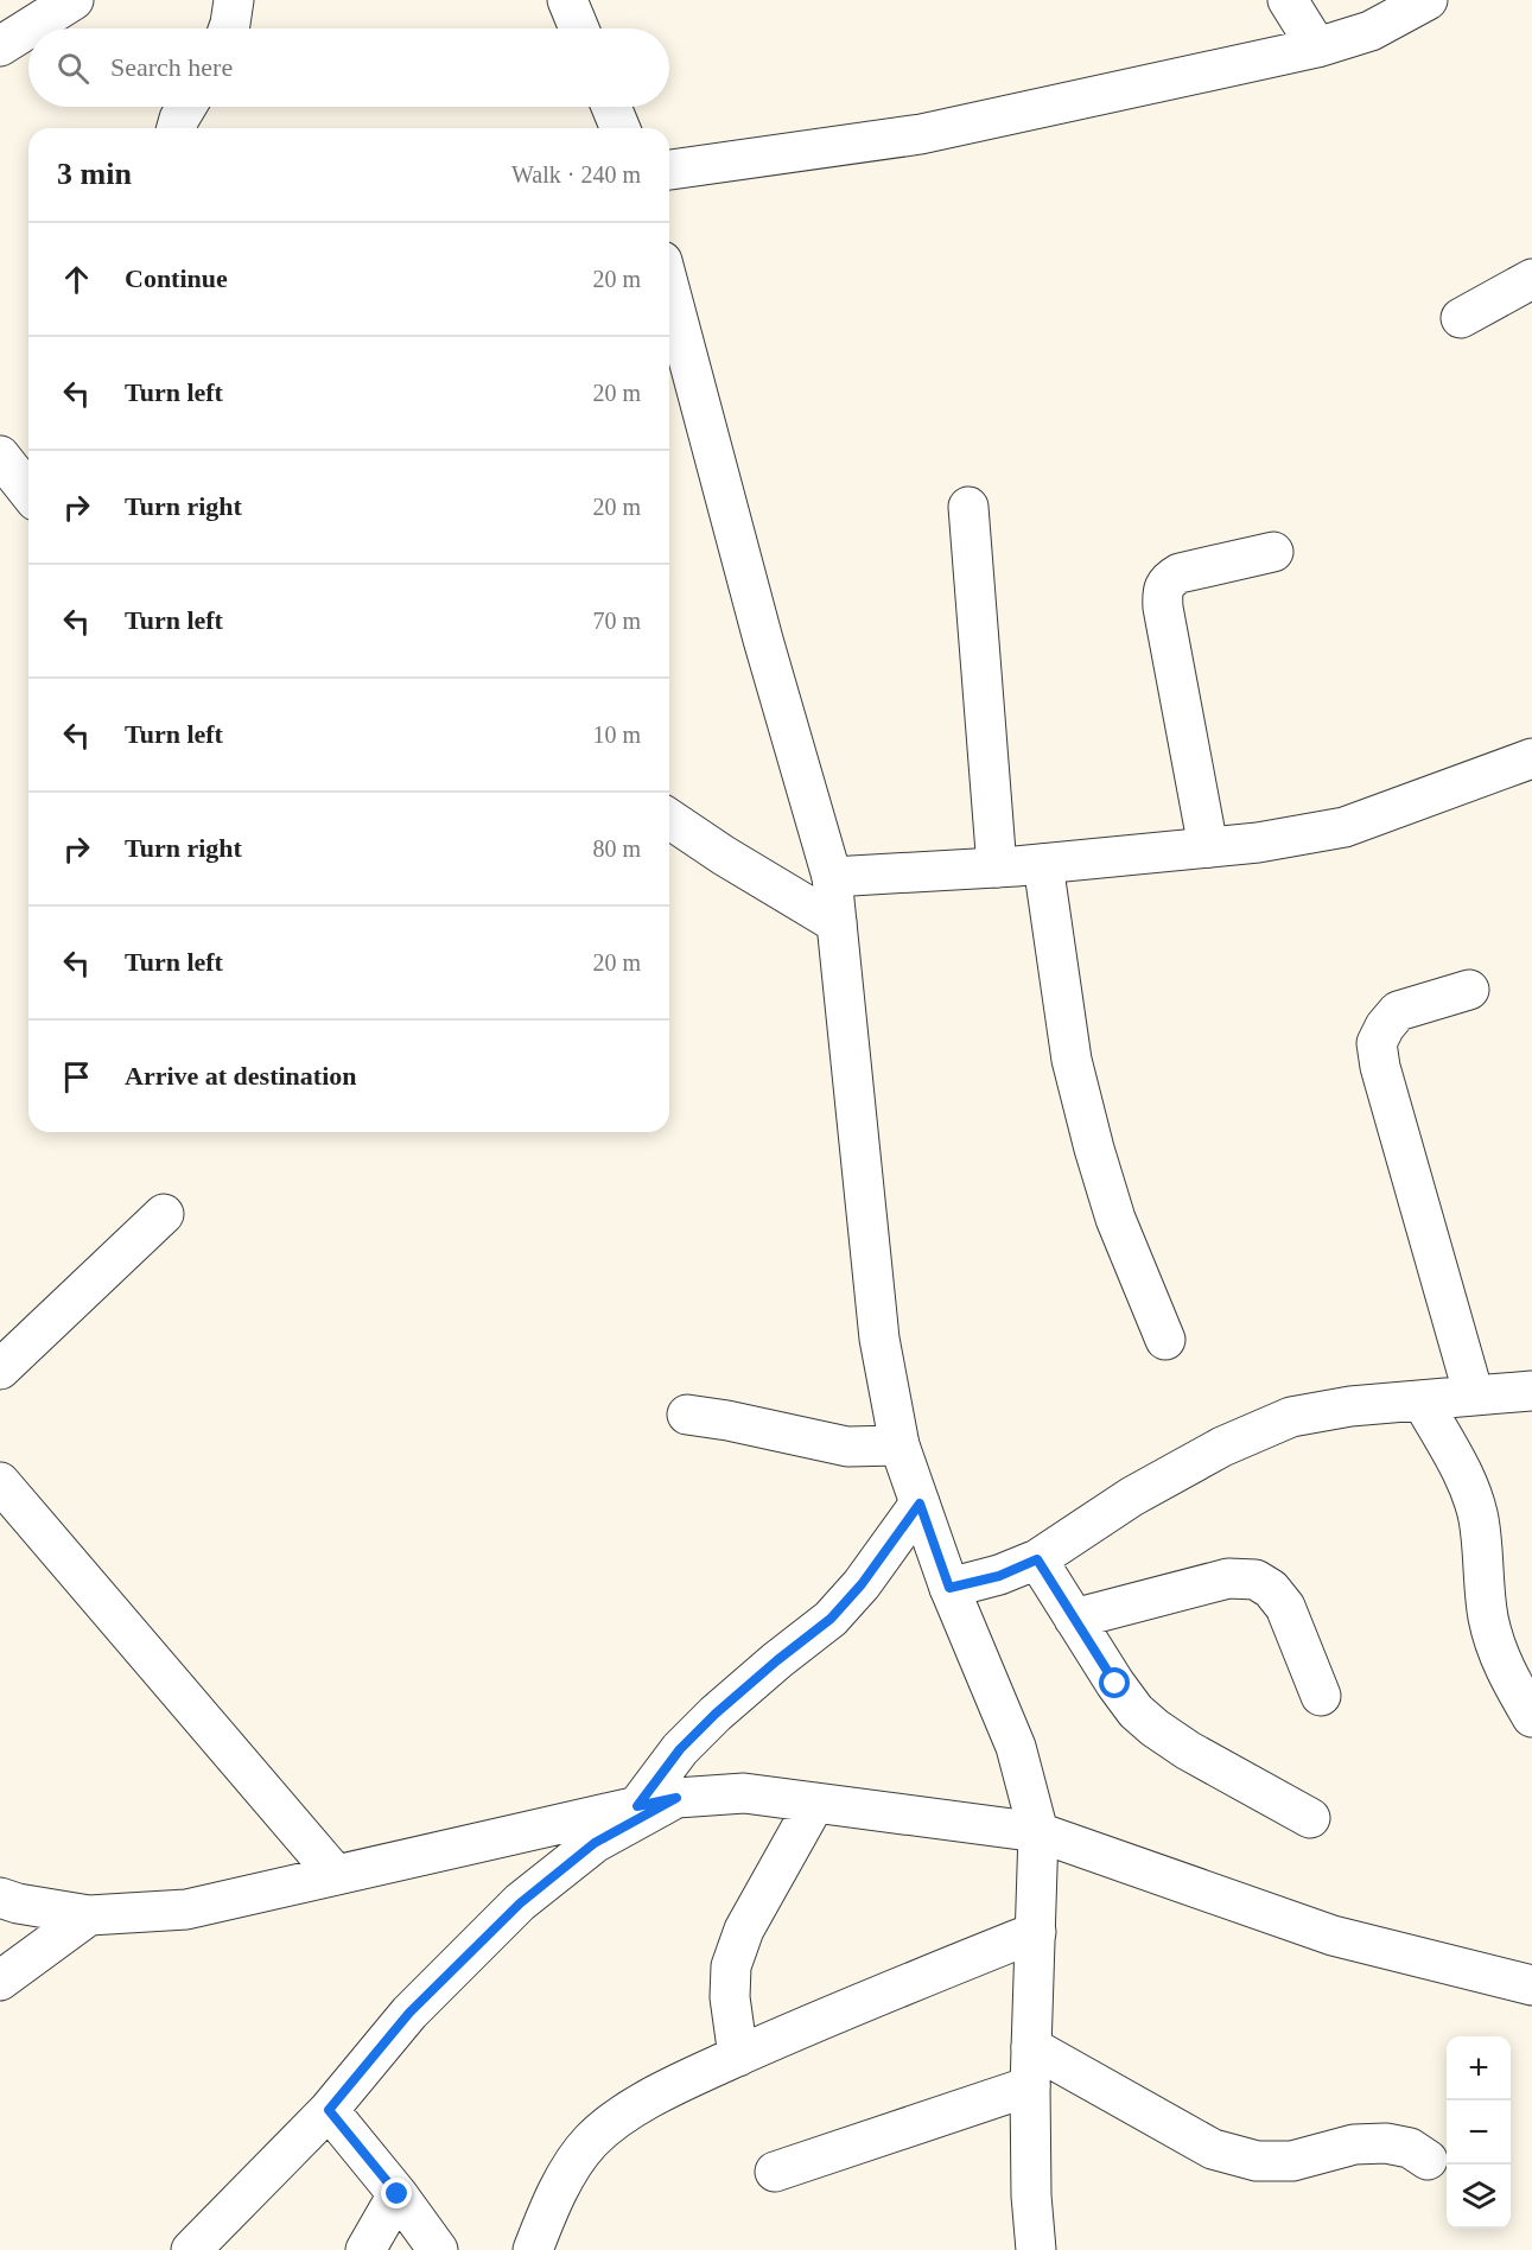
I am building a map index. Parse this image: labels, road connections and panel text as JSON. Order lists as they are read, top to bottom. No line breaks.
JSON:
{"page":{"search":"Search here","heading":["3 min","Walk · 240 m"],"list":[["Continue","20 m"],["Turn left","20 m"],["Turn right","20 m"],["Turn left","70 m"],["Turn left","10 m"],["Turn right","80 m"],["Turn left","20 m"],"Arrive at destination"],"map_buttons":["+","−"]}}
